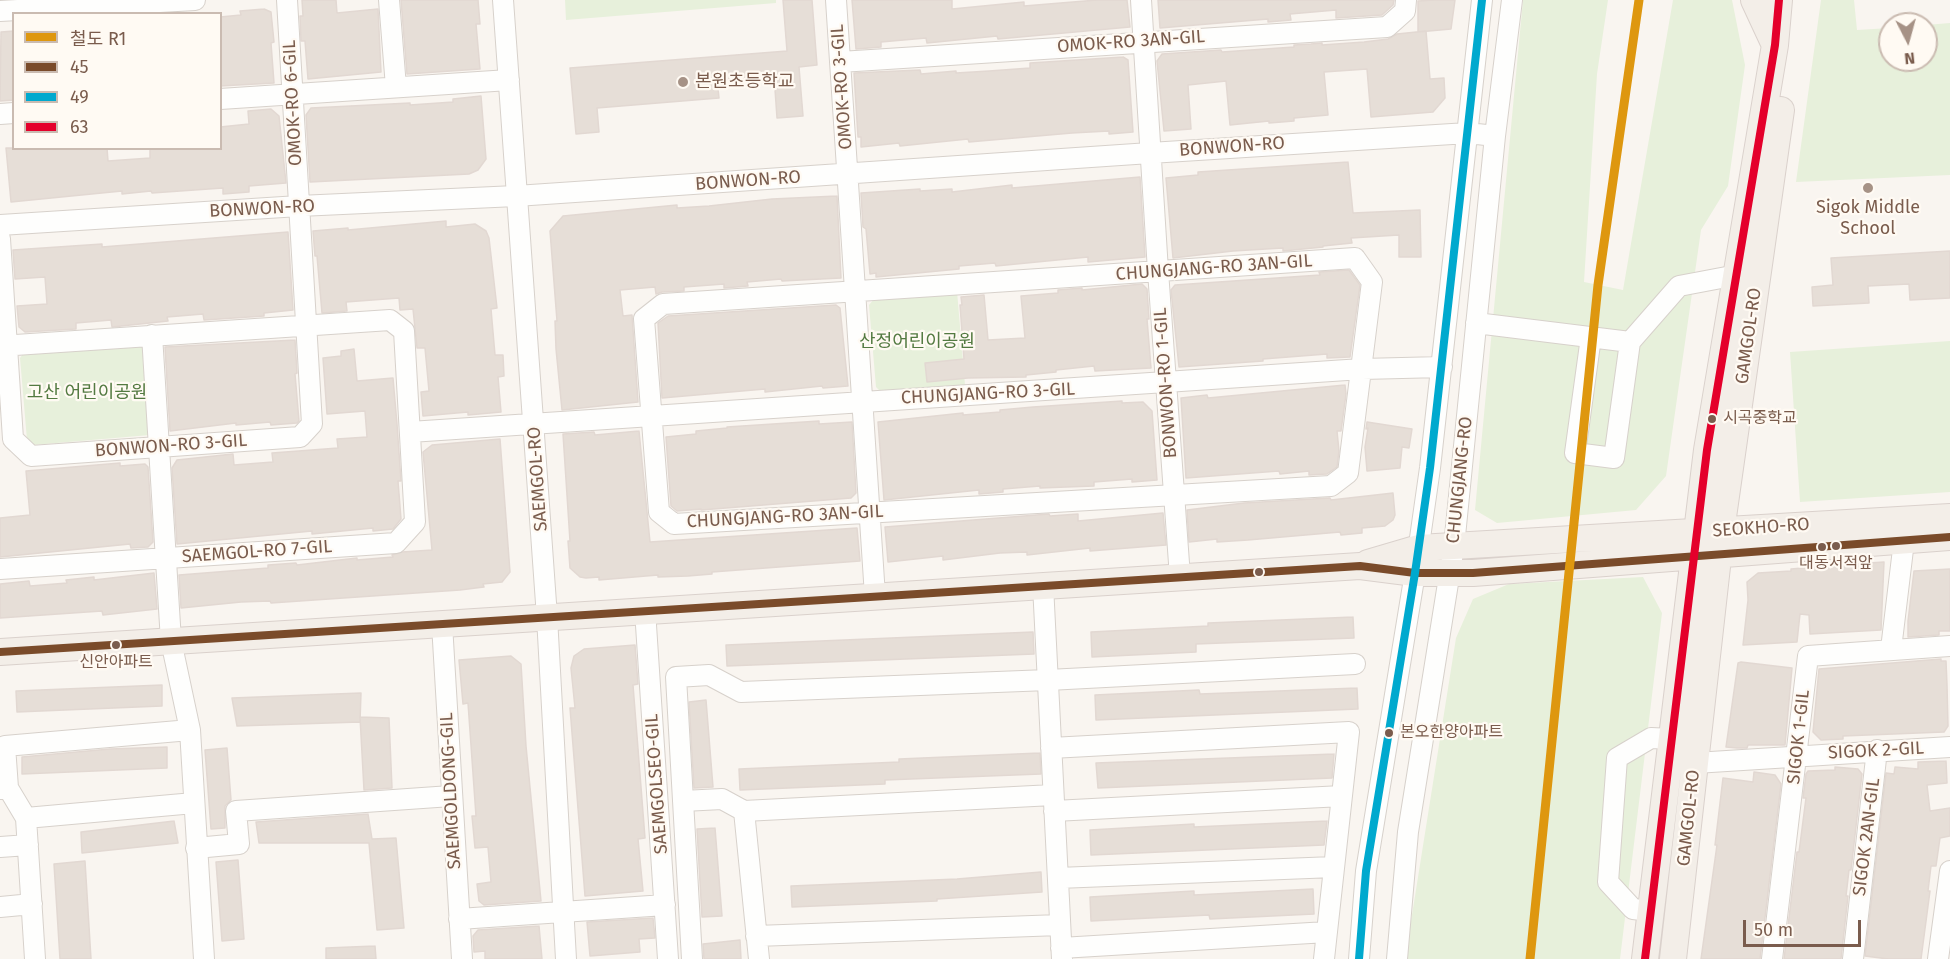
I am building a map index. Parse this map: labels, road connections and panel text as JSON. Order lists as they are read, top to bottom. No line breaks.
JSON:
{"streets":{"main road":["GAMGOL-RO","SEOKHO-RO"],"street":["OMOK-RO 3AN-GIL","OMOK-RO 3-GIL","OMOK-RO 6-GIL","BONWON-RO","CHUNGJANG-RO 3AN-GIL","BONWON-RO 1-GIL","CHUNGJANG-RO 3-GIL","BONWON-RO 3-GIL","SAEMGOL-RO","CHUNGJANG-RO","SAEMGOL-RO 7-GIL","SIGOK 1-GIL","SIGOK 2-GIL","SAEMGOLSEO-GIL","SAEMGOLDONG-GIL","SIGOK 2AN-GIL"]},"crossings":[["OMOK-RO 3AN-GIL","OMOK-RO 3-GIL"],["OMOK-RO 3AN-GIL","BONWON-RO 1-GIL"],["OMOK-RO 3-GIL","BONWON-RO"],["OMOK-RO 3-GIL","CHUNGJANG-RO 3AN-GIL"],["OMOK-RO 3-GIL","CHUNGJANG-RO 3-GIL"],["OMOK-RO 3-GIL","SEOKHO-RO"],["OMOK-RO 6-GIL","BONWON-RO"],["OMOK-RO 6-GIL","BONWON-RO 3-GIL"],["BONWON-RO","BONWON-RO 1-GIL"],["BONWON-RO","BONWON-RO 3-GIL"],["BONWON-RO","SAEMGOL-RO"],["BONWON-RO","CHUNGJANG-RO"],["CHUNGJANG-RO 3AN-GIL","BONWON-RO 1-GIL"],["CHUNGJANG-RO 3AN-GIL","CHUNGJANG-RO 3-GIL"],["GAMGOL-RO","SEOKHO-RO"],["GAMGOL-RO","SIGOK 2-GIL"],["BONWON-RO 1-GIL","CHUNGJANG-RO 3-GIL"],["BONWON-RO 1-GIL","SEOKHO-RO"],["CHUNGJANG-RO 3-GIL","SAEMGOL-RO"],["CHUNGJANG-RO 3-GIL","CHUNGJANG-RO"],["BONWON-RO 3-GIL","SAEMGOL-RO 7-GIL"],["SAEMGOL-RO","SEOKHO-RO"],["CHUNGJANG-RO","SEOKHO-RO"],["SEOKHO-RO","SAEMGOLSEO-GIL"],["SEOKHO-RO","SAEMGOLDONG-GIL"],["SIGOK 1-GIL","SIGOK 2-GIL"],["SIGOK 2-GIL","SIGOK 2AN-GIL"]],"parks":["산정어린이공원","고산 어린이공원"],"places":["본원초등학교","Sigok Middle School","시곡중학교","대동서적앞","신안아파트","본오한양아파트"],"lines":["rail line R1","transit line 49","transit line 63","transit line 45"],"legend":["철도 R1","45","49","63"],"scale_bar":"50 m","north":"bottom"}
